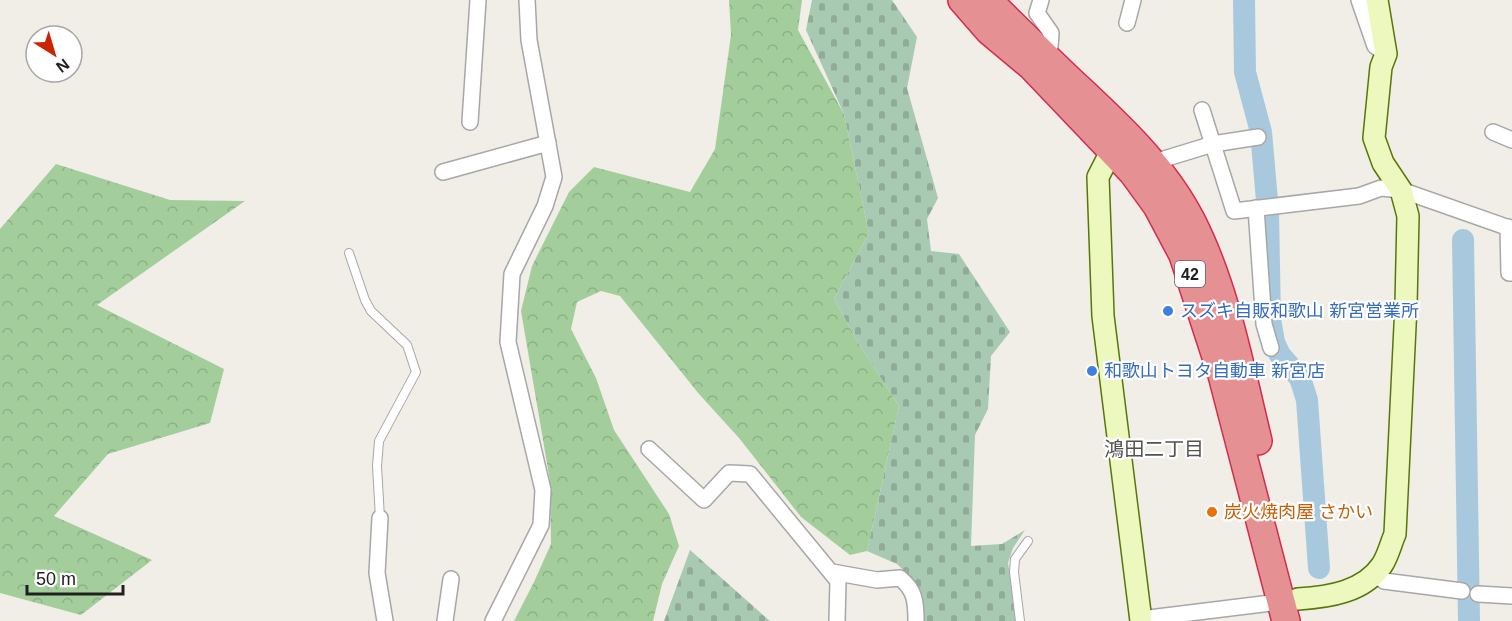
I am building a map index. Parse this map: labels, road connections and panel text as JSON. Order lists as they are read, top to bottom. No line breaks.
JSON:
{"streets":{"highway":["42"]},"districts":["鴻田二丁目"],"places":["スズキ自販和歌山 新宮営業所","和歌山トヨタ自動車 新宮店","炭火焼肉屋 さかい"],"scale_bar":"50 m","north":"bottom right"}
